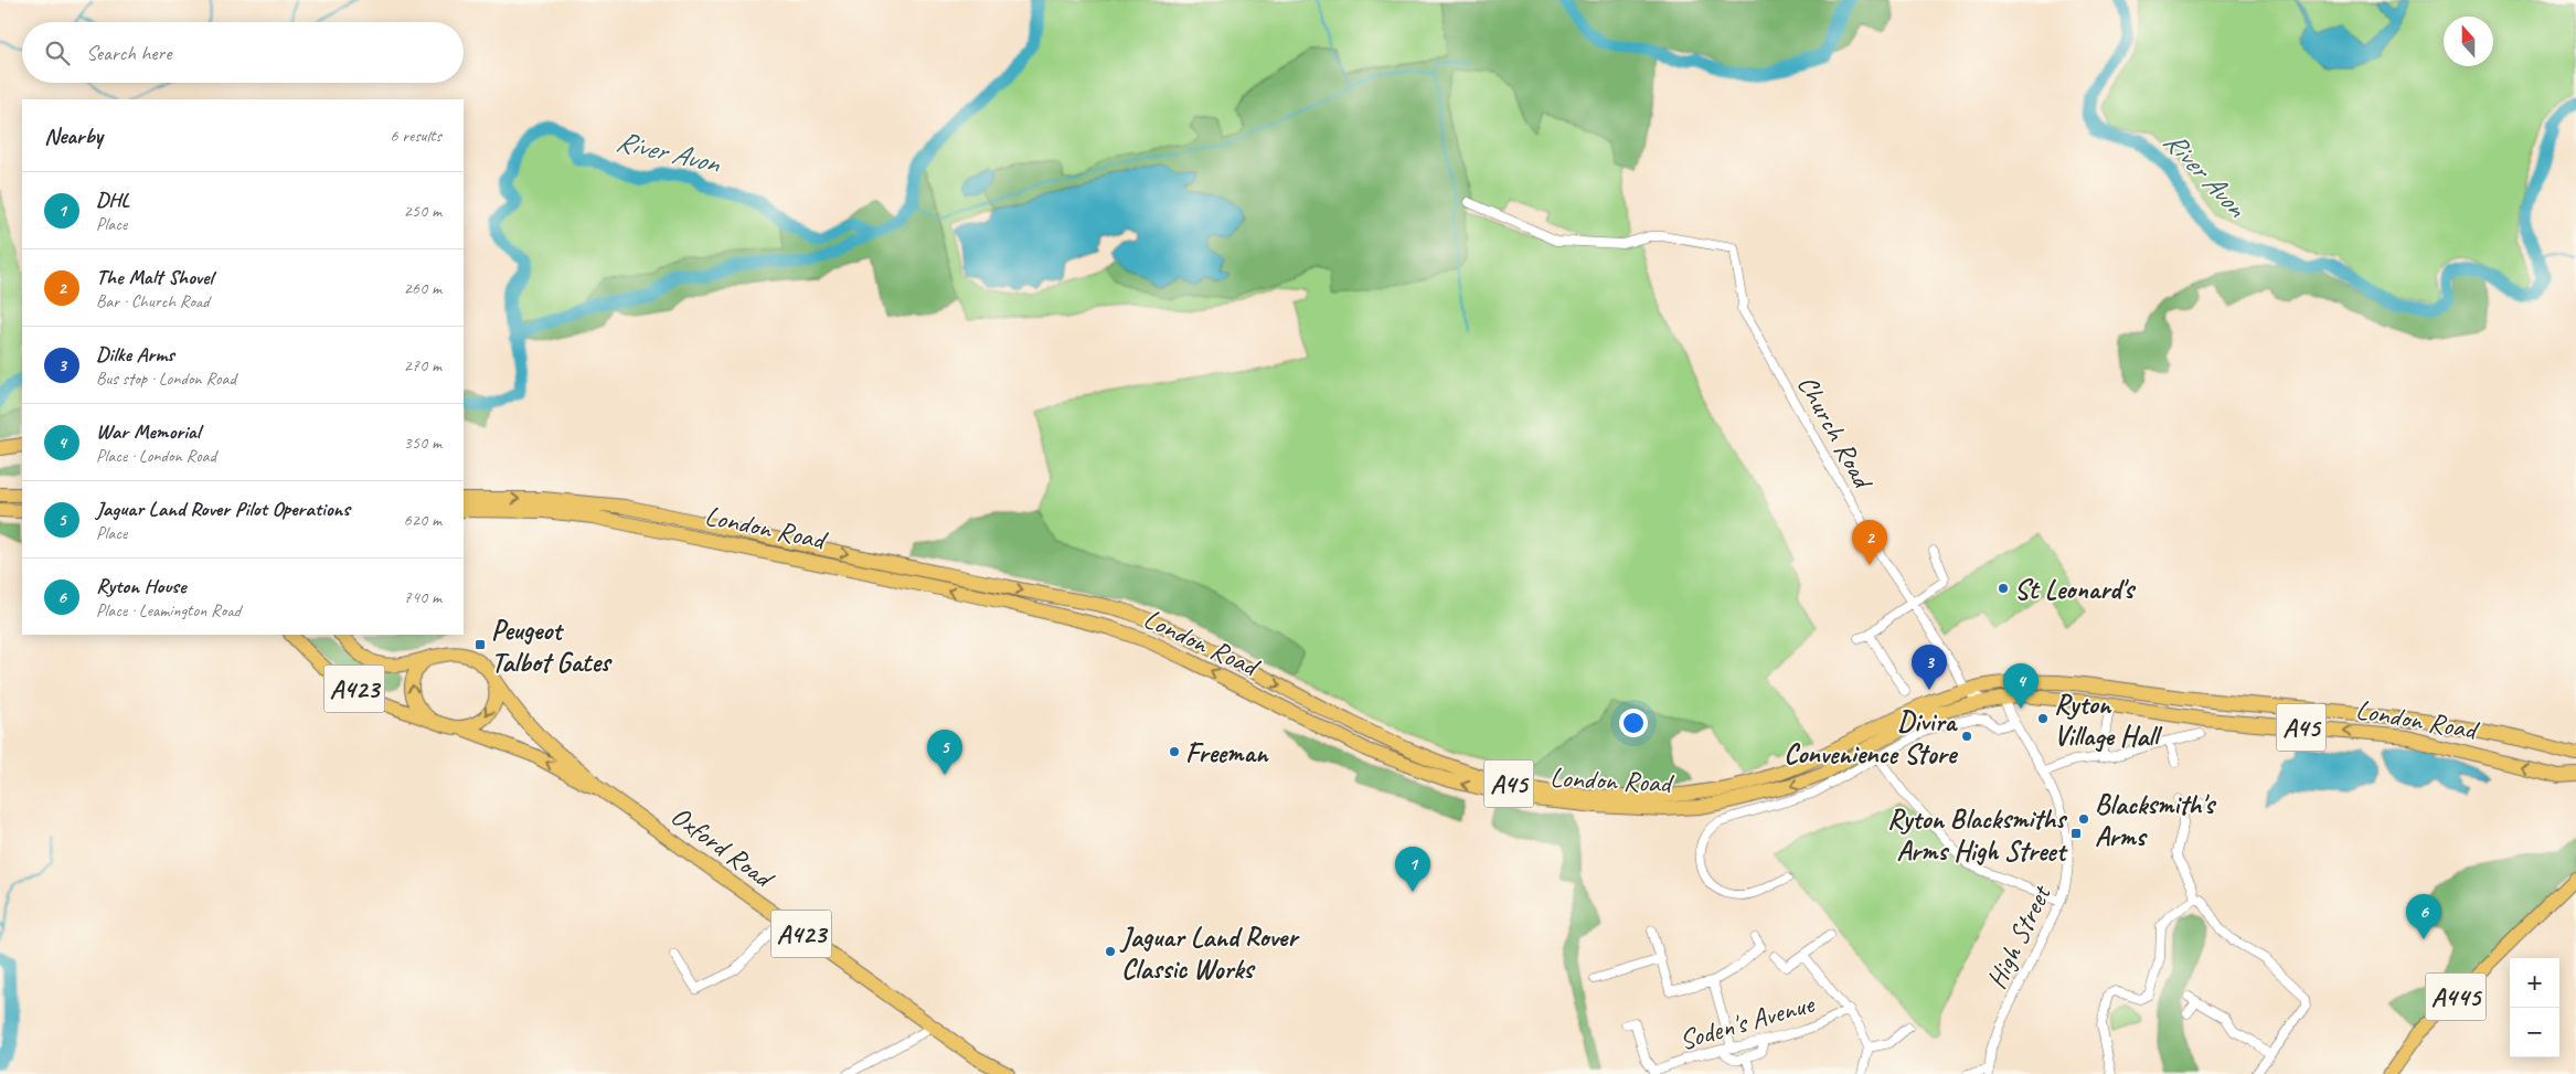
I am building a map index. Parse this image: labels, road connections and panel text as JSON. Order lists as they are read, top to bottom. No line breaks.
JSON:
{"streets":{"highway":["London Road","A423","A45","Oxford Road"],"main road":["A445"],"street":["Church Road","High Street","Soden's Avenue"]},"crossings":[["Church Road","London Road"],["London Road","High Street"],["A423","Oxford Road"]],"water":["River Avon"],"places":{"other":["St Leonard's","Ryton Village Hall","Divira Convenience Store","Freeman","Blacksmith's Arms","Jaguar Land Rover Classic Works"],"transit":["Peugeot Talbot Gates","Ryton Blacksmiths Arms High Street"]},"north":"top","page":{"search":"Search here","heading":["Nearby","6 results"],"list":[{"mark":"1","name":"DHL","note":"Place","value":"250 m"},{"mark":"2","name":"The Malt Shovel","note":"Bar · Church Road","value":"260 m"},{"mark":"3","name":"Dilke Arms","note":"Bus stop · London Road","value":"270 m"},{"mark":"4","name":"War Memorial","note":"Place · London Road","value":"350 m"},{"mark":"5","name":"Jaguar Land Rover Pilot Operations","note":"Place","value":"620 m"},{"mark":"6","name":"Ryton House","note":"Place · Leamington Road","value":"740 m"}],"pins":["2","3","4","5","1","6"],"map_buttons":["+","−"]}}
